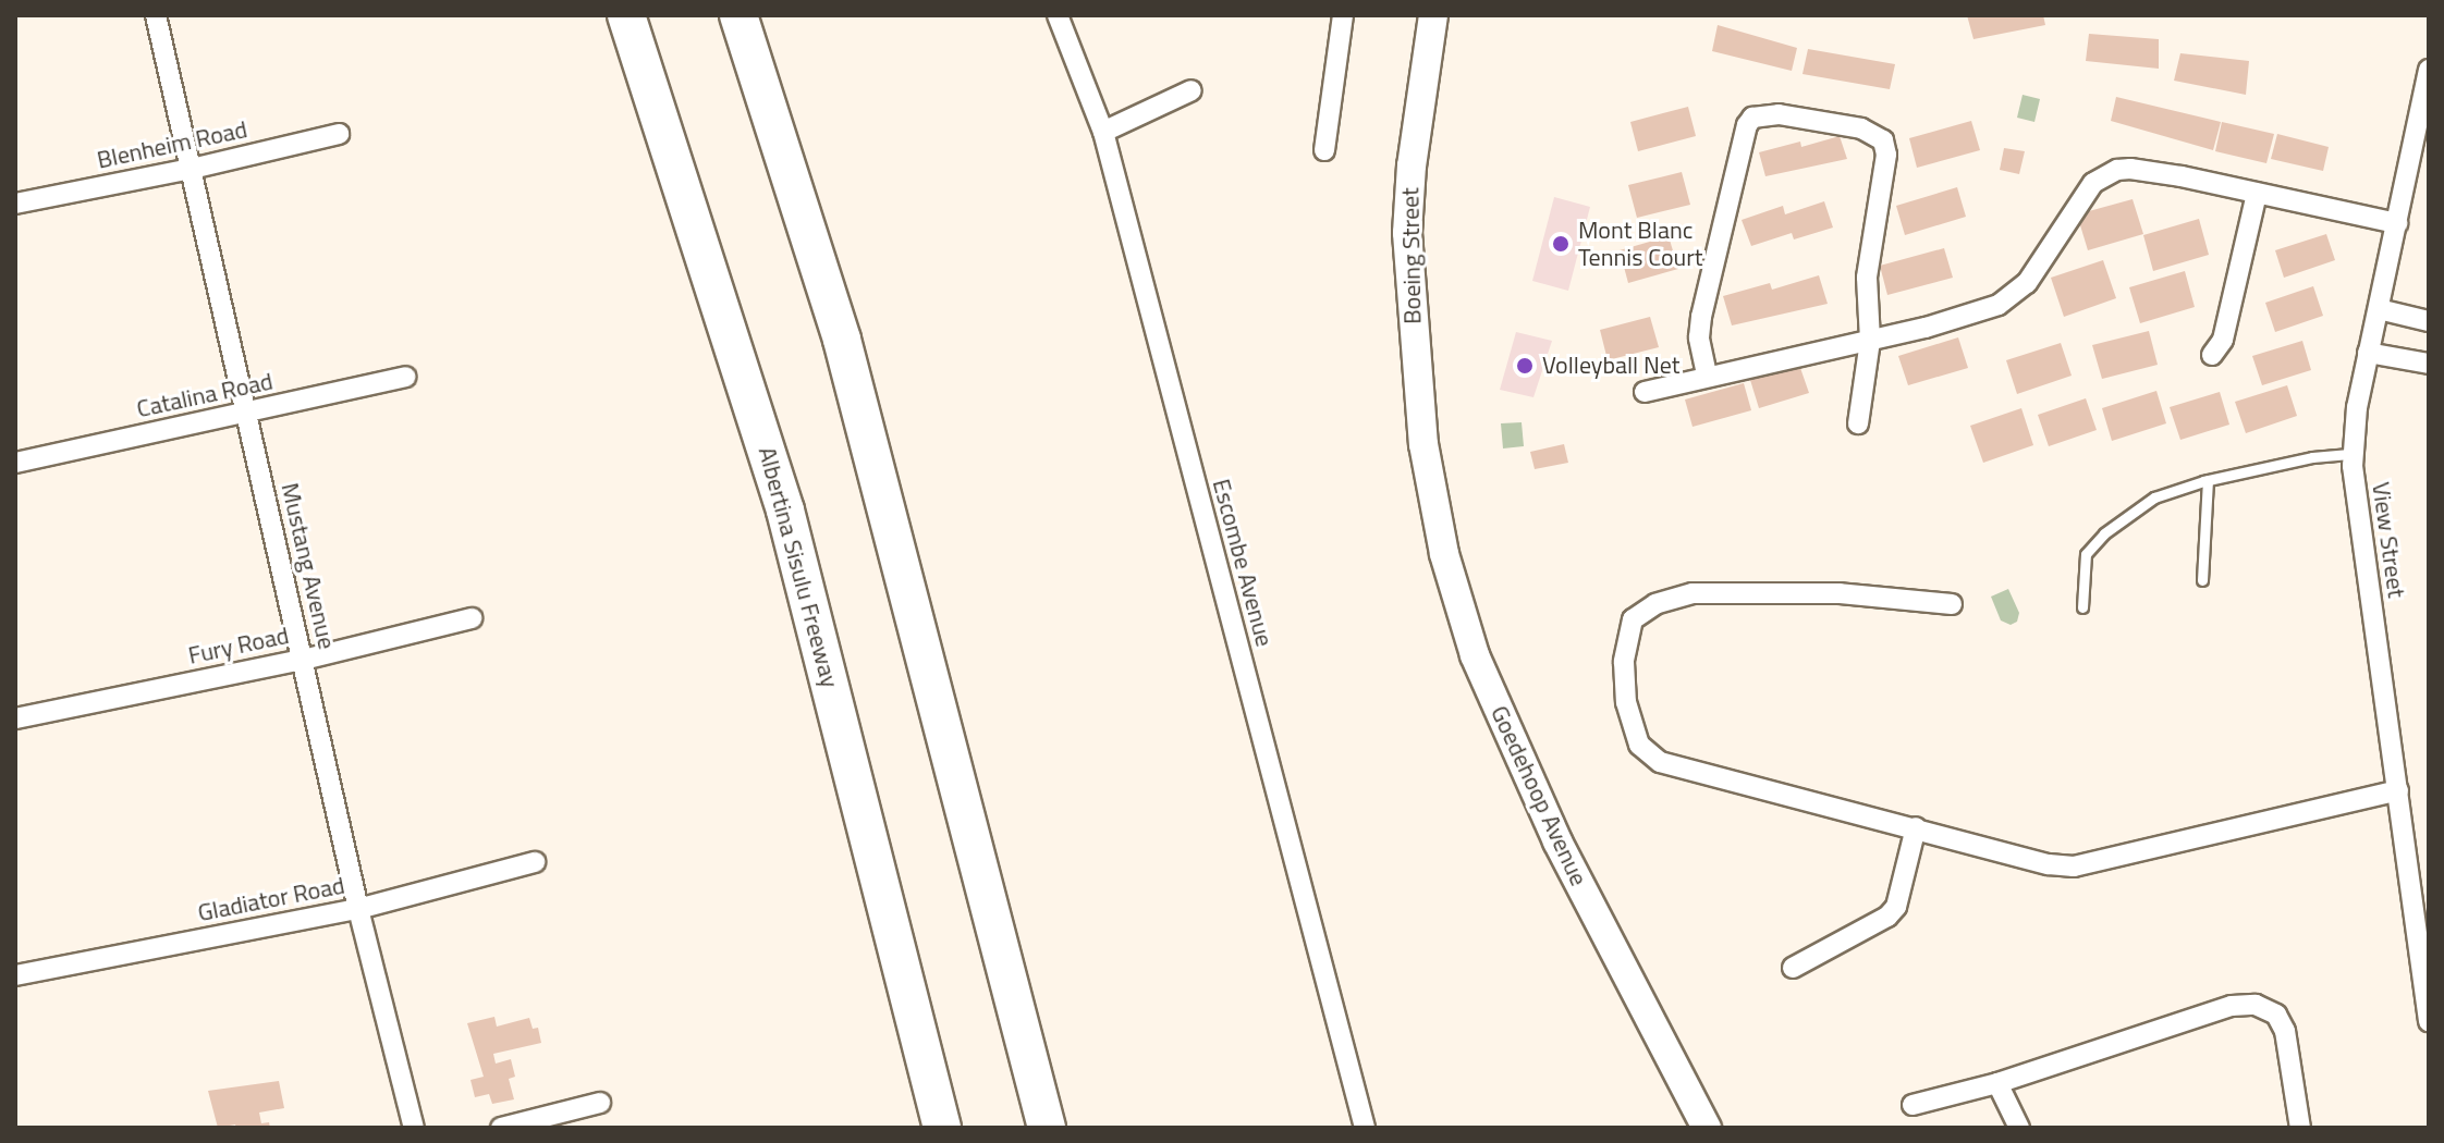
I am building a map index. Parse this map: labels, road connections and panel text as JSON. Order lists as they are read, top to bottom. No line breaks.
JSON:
{"streets":{"highway":["Albertina Sisulu Freeway"],"main road":["Boeing Street","Goedehoop Avenue"],"street":["Blenheim Road","Catalina Road","View Street","Escombe Avenue","Mustang Avenue","Fury Road","Gladiator Road"]},"crossings":[["Blenheim Road","Mustang Avenue"],["Boeing Street","Goedehoop Avenue"],["Catalina Road","Mustang Avenue"],["Mustang Avenue","Fury Road"],["Mustang Avenue","Gladiator Road"]],"places":["Mont Blanc Tennis Court","Volleyball Net"]}
